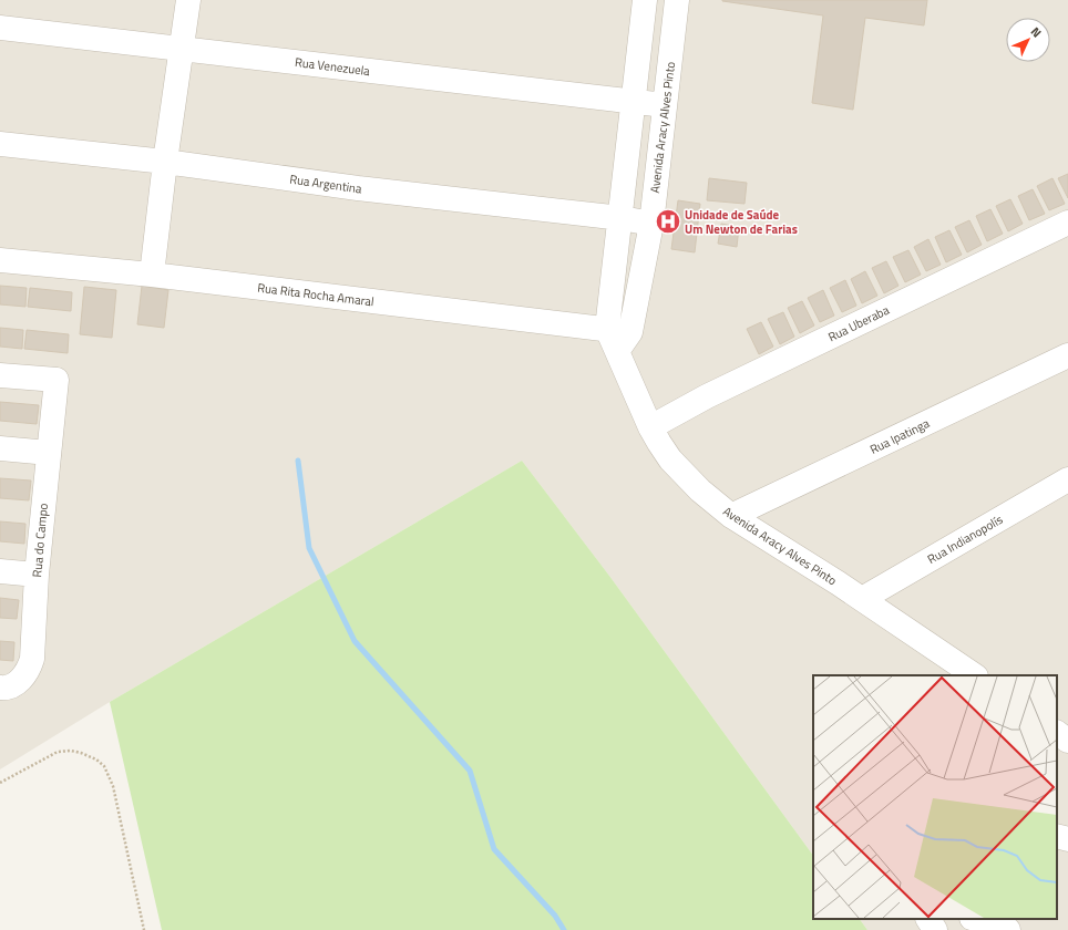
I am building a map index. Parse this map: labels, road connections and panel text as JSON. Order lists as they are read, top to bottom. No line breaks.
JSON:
{"streets":{"street":["Rua Venezuela","Avenida Aracy Alves Pinto","Rua Argentina","Rua Rita Rocha Amaral","Rua Uberaba","Rua Ipatinga","Rua Indianopolís","Rua do Campo"]},"crossings":[["Rua Venezuela","Avenida Aracy Alves Pinto"],["Avenida Aracy Alves Pinto","Rua Argentina"],["Avenida Aracy Alves Pinto","Rua Rita Rocha Amaral"],["Avenida Aracy Alves Pinto","Rua Uberaba"],["Avenida Aracy Alves Pinto","Rua Ipatinga"],["Avenida Aracy Alves Pinto","Rua Indianopolís"]],"places":{"hospital":["Unidade de Saúde Um Newton de Farias"]},"north":"top right"}
